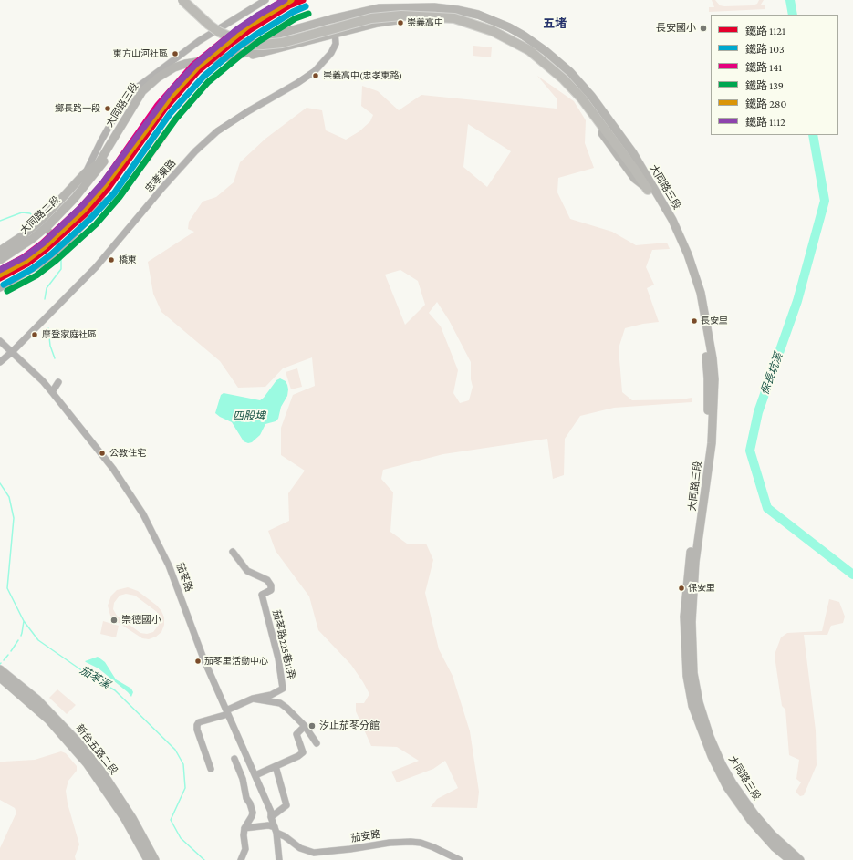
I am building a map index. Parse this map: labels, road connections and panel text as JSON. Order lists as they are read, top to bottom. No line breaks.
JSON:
{"streets":{"main road":["大同路三段","大同路二段","新台五路二段"],"street":["忠孝東路","茄苳路","茄苳路225巷11弄","茄安路"]},"crossings":[["大同路三段","忠孝東路"],["大同路三段","大同路二段"],["忠孝東路","茄苳路"],["茄苳路","茄安路"]],"districts":["五堵"],"water":["保長坑溪","四股埤","茄苳溪"],"places":["崇義高中","長安國小","東方山河社區","崇義高中(忠孝東路)","鄉長路一段","橋東","長安里","摩登家庭社區","公教住宅","保安里","崇德國小","茄苳里活動中心","汐止茄苳分館"],"lines":["rail line 1121","rail line 141","rail line 280","rail line 1112","rail line 103","rail line 139"],"legend":["鐵路 1121","鐵路 103","鐵路 141","鐵路 139","鐵路 280","鐵路 1112"]}
